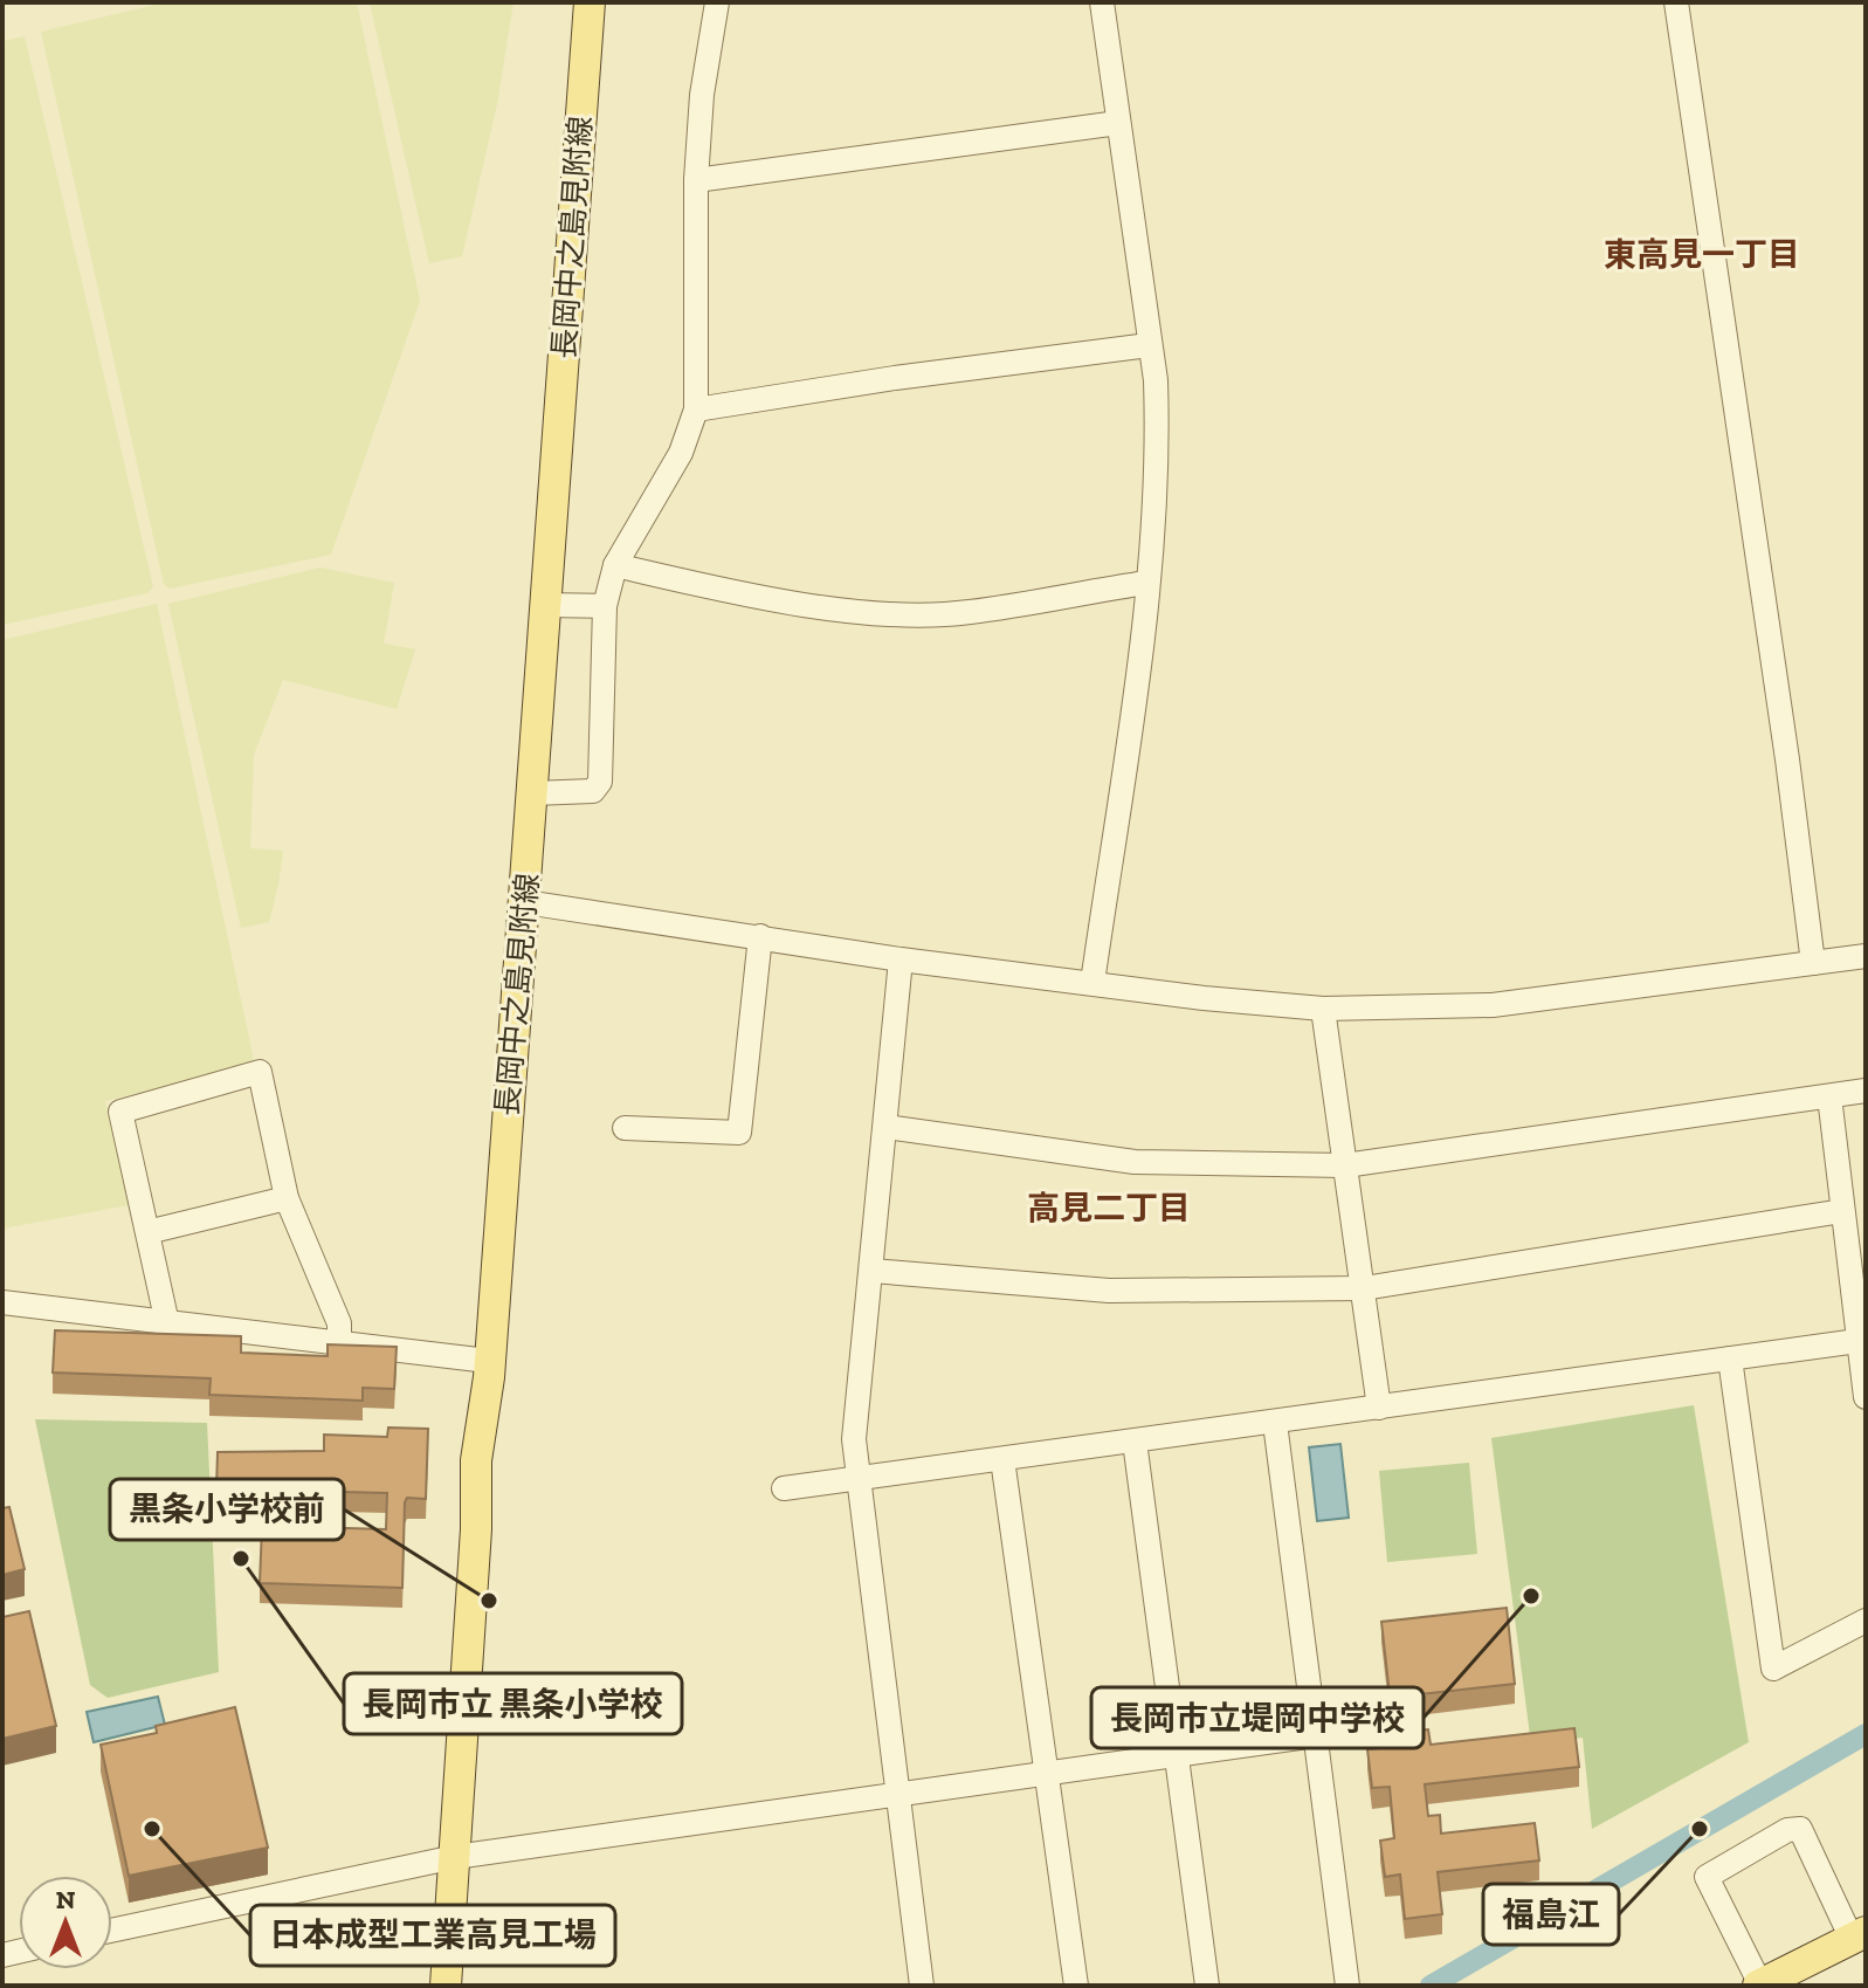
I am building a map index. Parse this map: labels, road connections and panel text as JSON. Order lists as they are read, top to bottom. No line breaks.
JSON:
{"streets":{"main road":["長岡中之島見附線"]},"districts":["東高見一丁目","高見二丁目"],"places":["長岡市立 黒条小学校","長岡市立堤岡中学校","黒条小学校前","日本成型工業高見工場","福島江"],"north":"top"}
